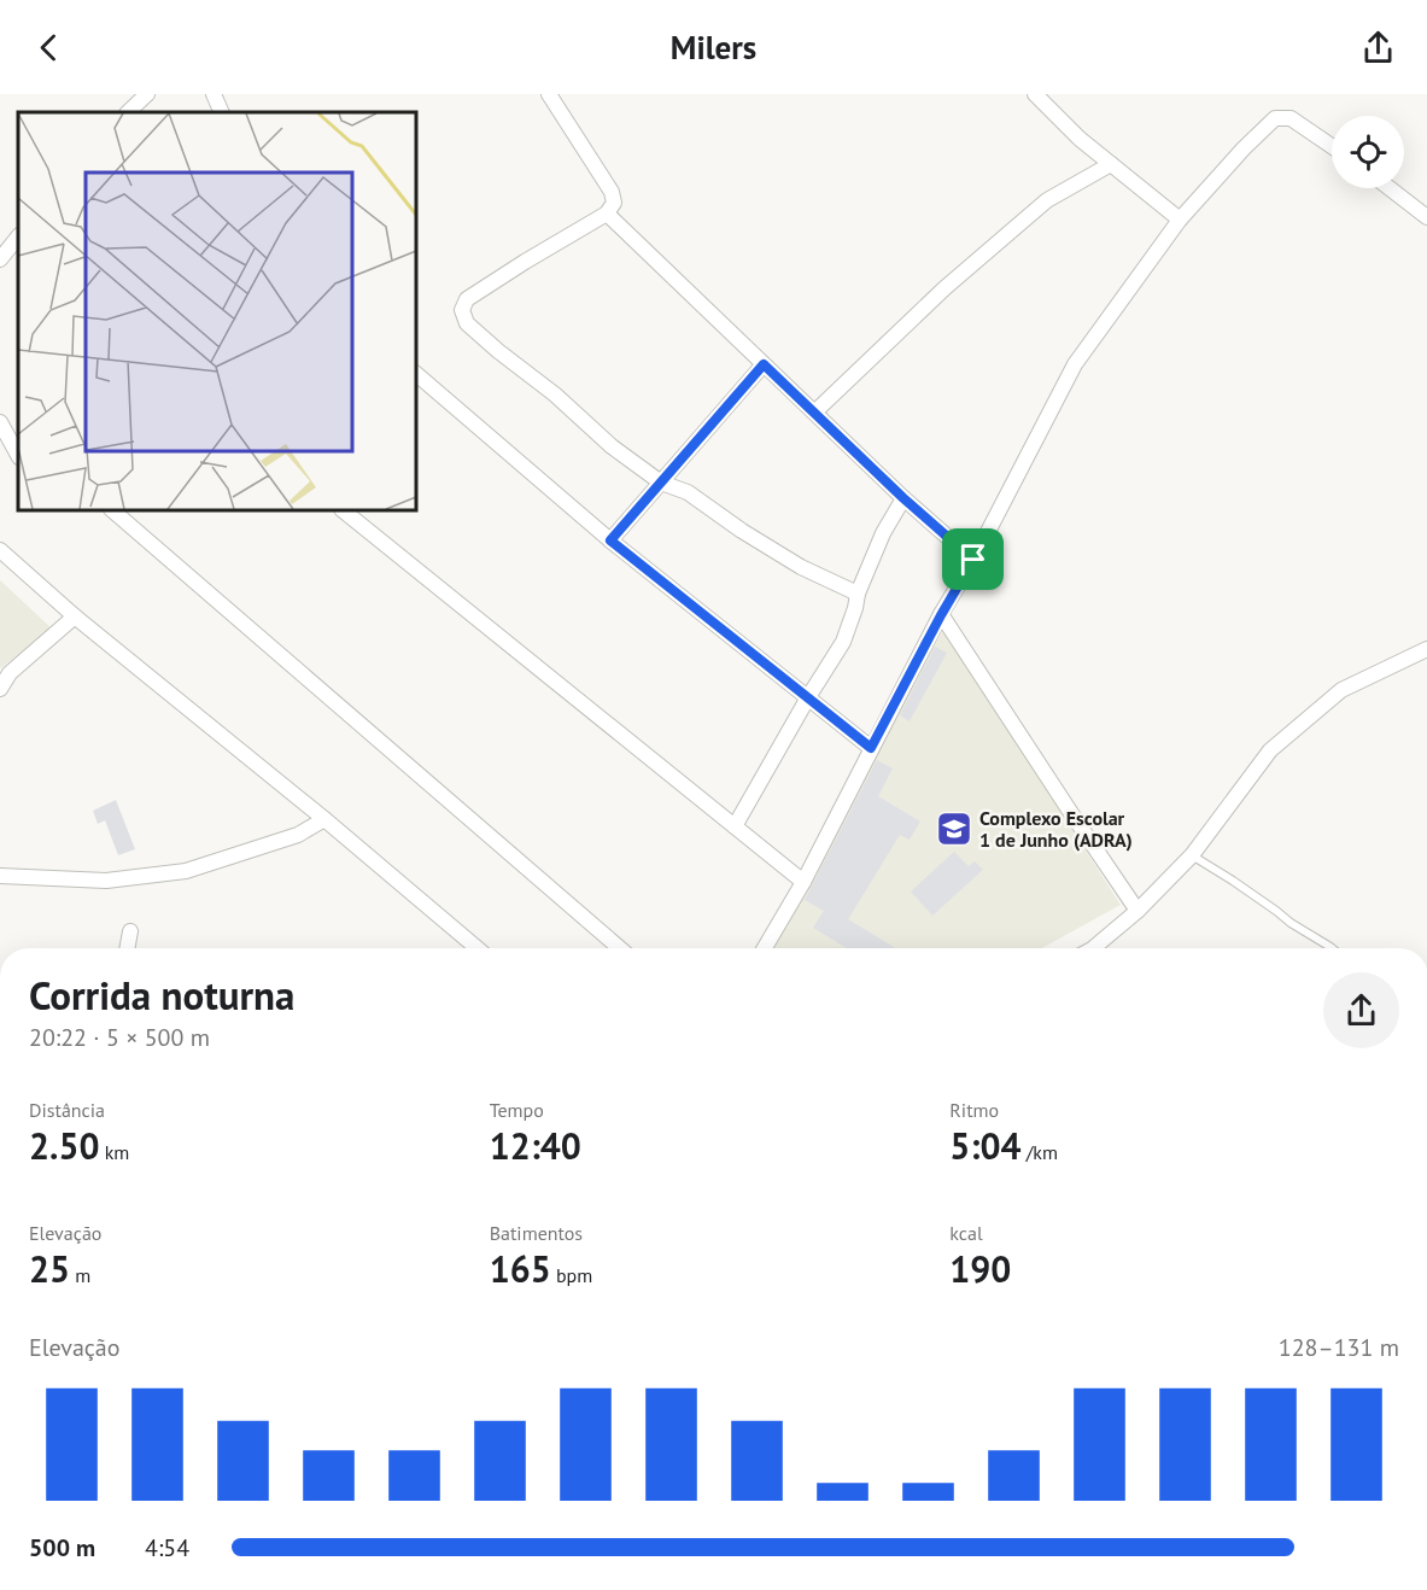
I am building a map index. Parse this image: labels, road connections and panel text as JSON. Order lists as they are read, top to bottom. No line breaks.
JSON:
{"places":{"school or university":["Complexo Escolar 1 de Junho (ADRA)"]},"page":{"header":"Milers","heading":["Corrida noturna","20:22 · 5 × 500 m"],"stats":[["Distância","2.50 km"],["Tempo","12:40"],["Ritmo","5:04 /km"],["Elevação","25 m"],["Batimentos","165 bpm"],["kcal","190"]],"chart":["Elevação","128–131 m"],"list":[{"name":"500 m","note":"4:54"}]}}
